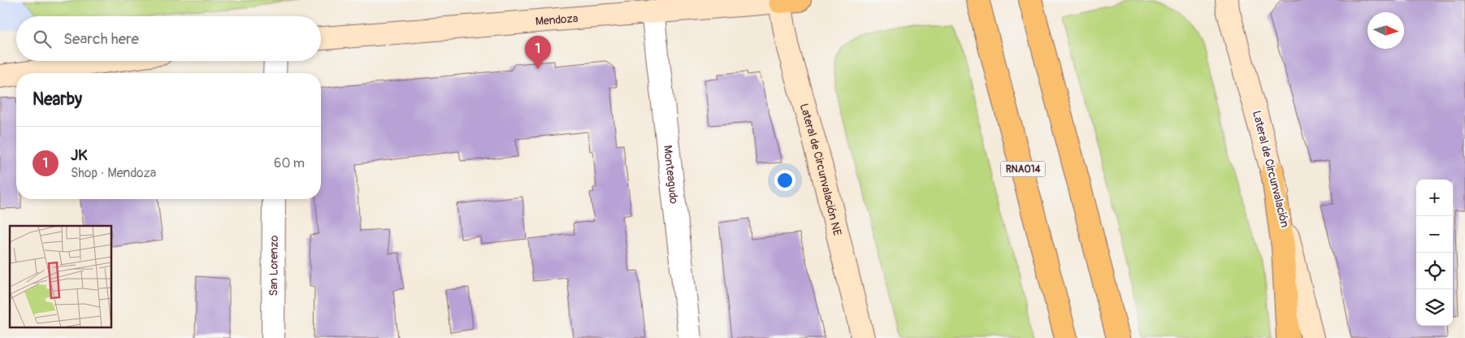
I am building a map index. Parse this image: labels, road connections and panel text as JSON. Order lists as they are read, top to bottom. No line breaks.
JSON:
{"streets":{"highway":["RNA014"],"street":["Mendoza","Lateral de Circunvalación","Lateral de Circunvalación NE","Monteagudo","San Lorenzo"]},"crossings":[["Mendoza","Lateral de Circunvalación NE"],["Mendoza","Monteagudo"]],"north":"right","page":{"search":"Search here","pins":"1","heading":"Nearby","list":[{"mark":"1","name":"JK","note":"Shop · Mendoza","value":"60 m"}],"map_buttons":["+","−"]}}
